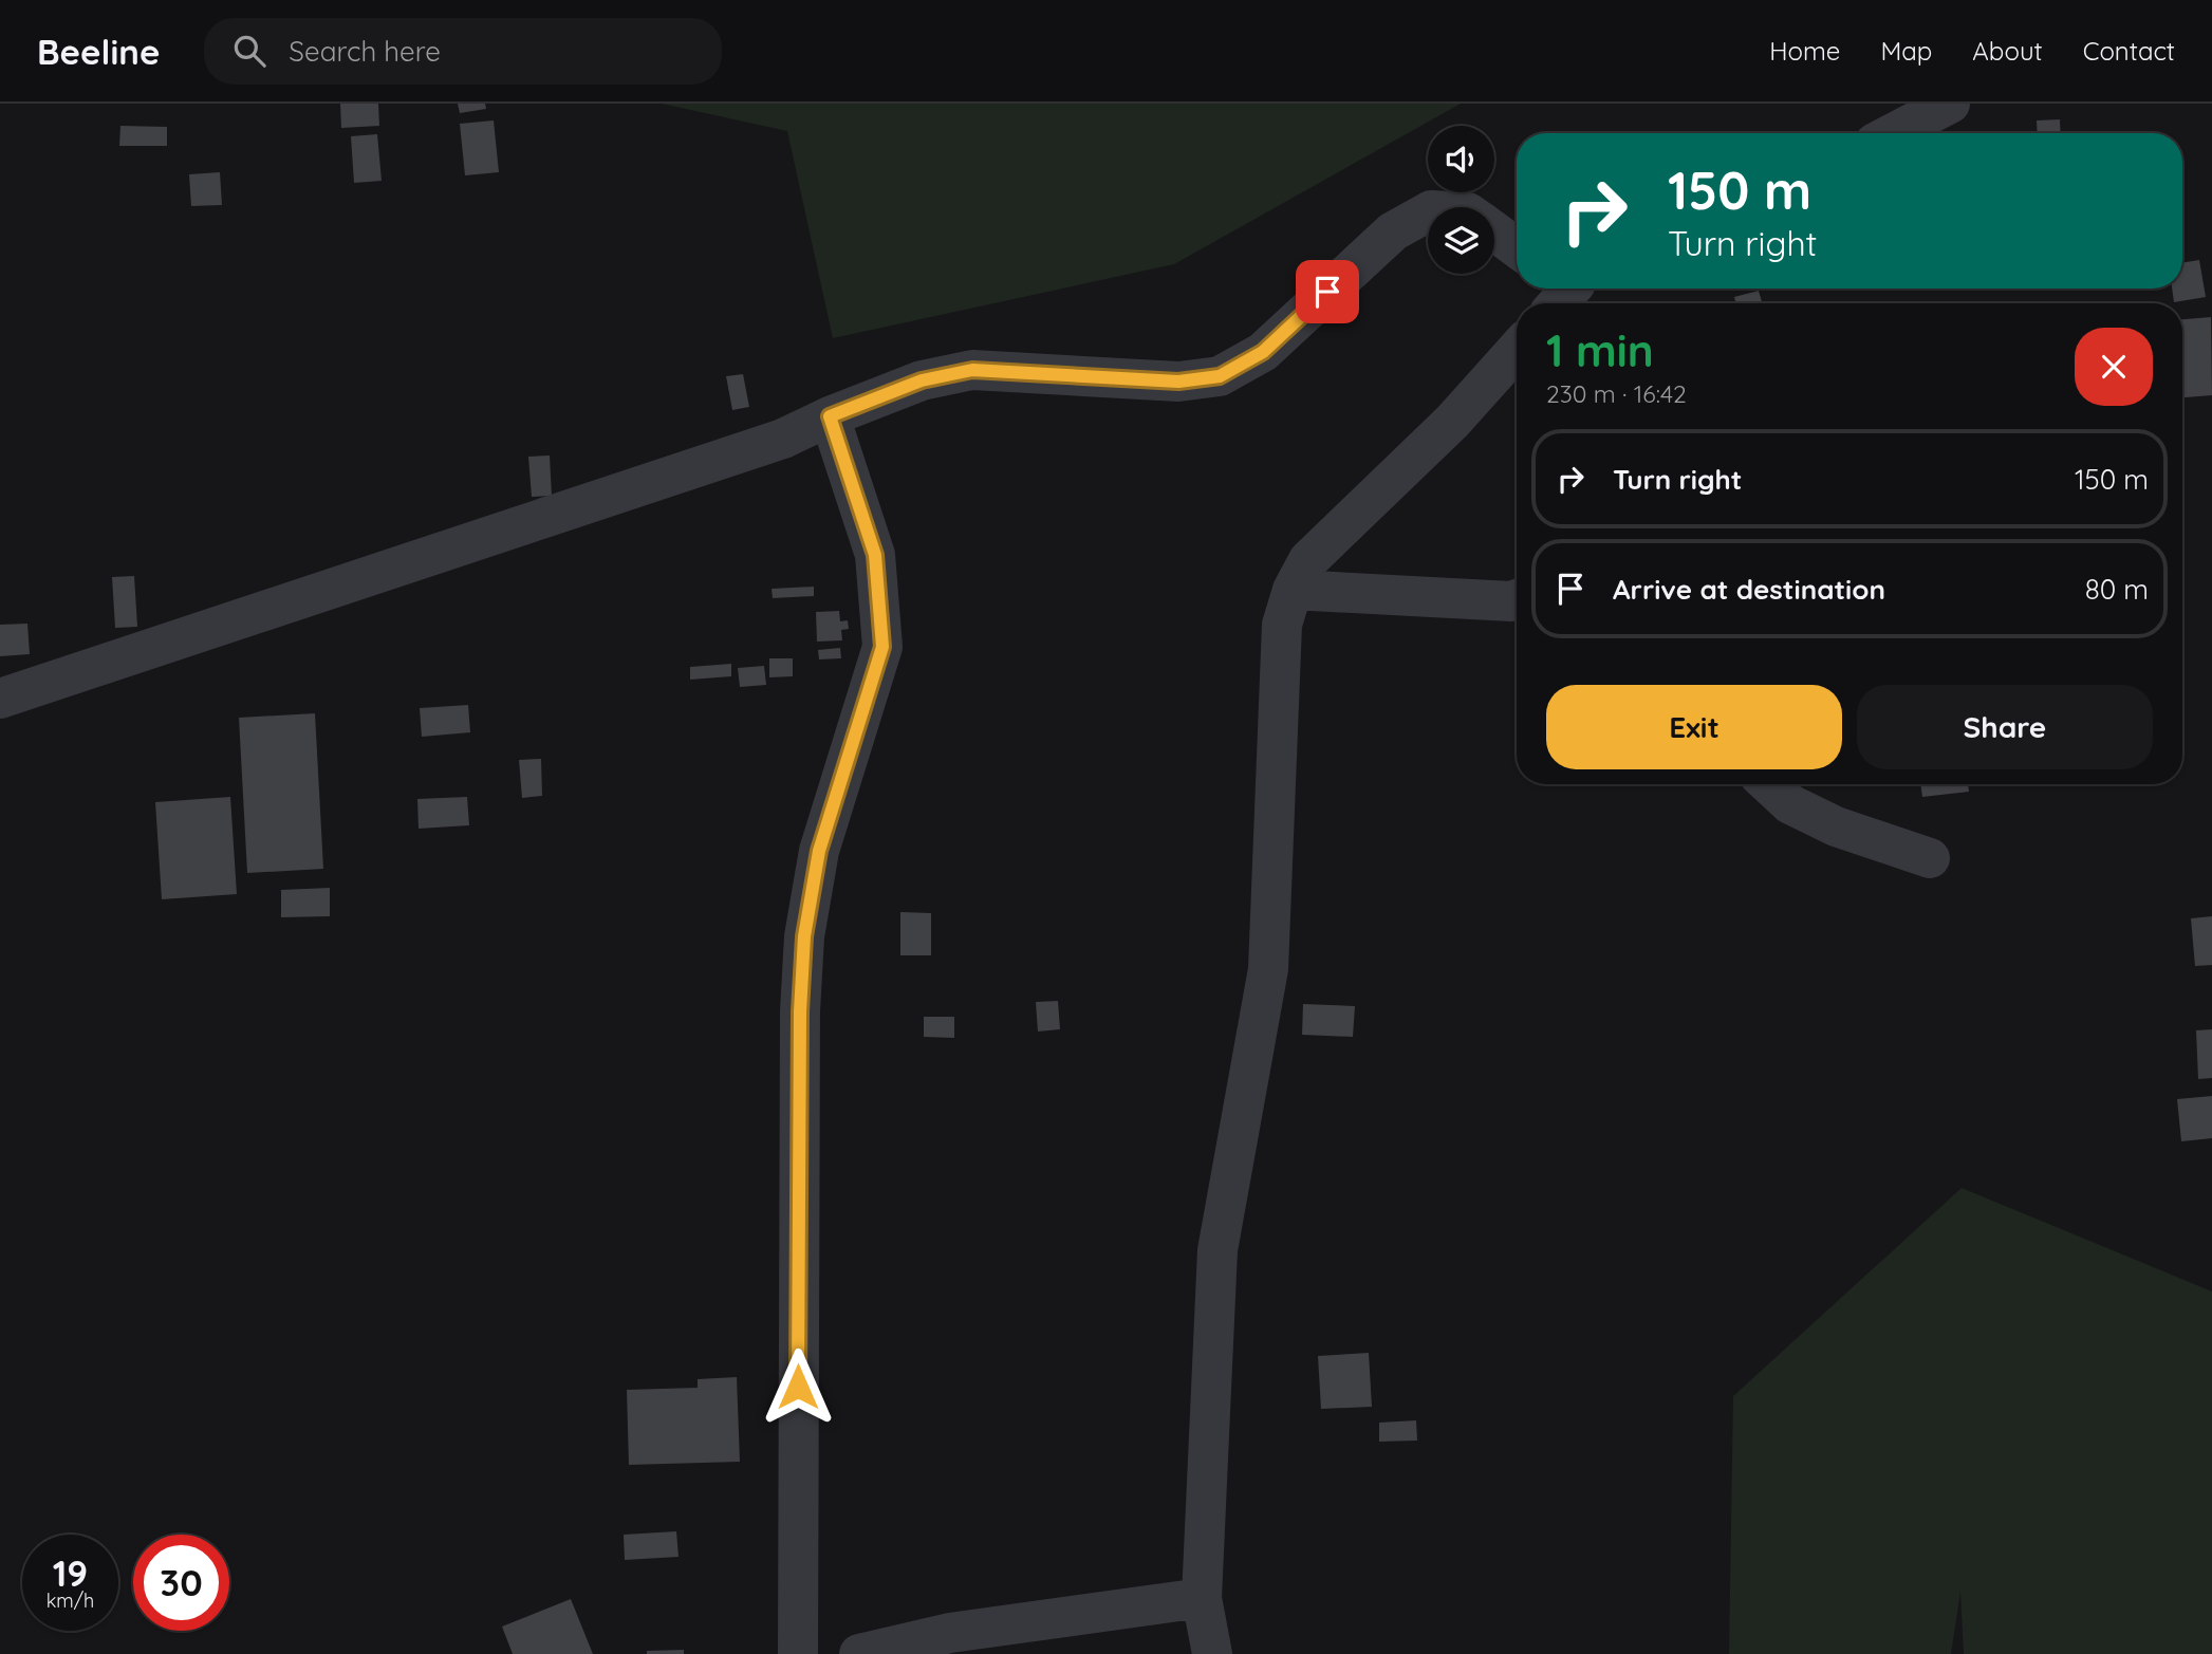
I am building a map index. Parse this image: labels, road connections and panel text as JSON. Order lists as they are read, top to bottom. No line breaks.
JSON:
{"page":{"header":"Beeline","search":"Search here","nav":["Home","Map","About","Contact"],"turn":["150 m","Turn right"],"heading":["1 min","230 m · 16:42"],"list":[{"name":"Turn right","value":"150 m"},{"name":"Arrive at destination","value":"80 m"}],"buttons":["Exit","Share"],"speed":"19 km/h","limit":"30"}}
